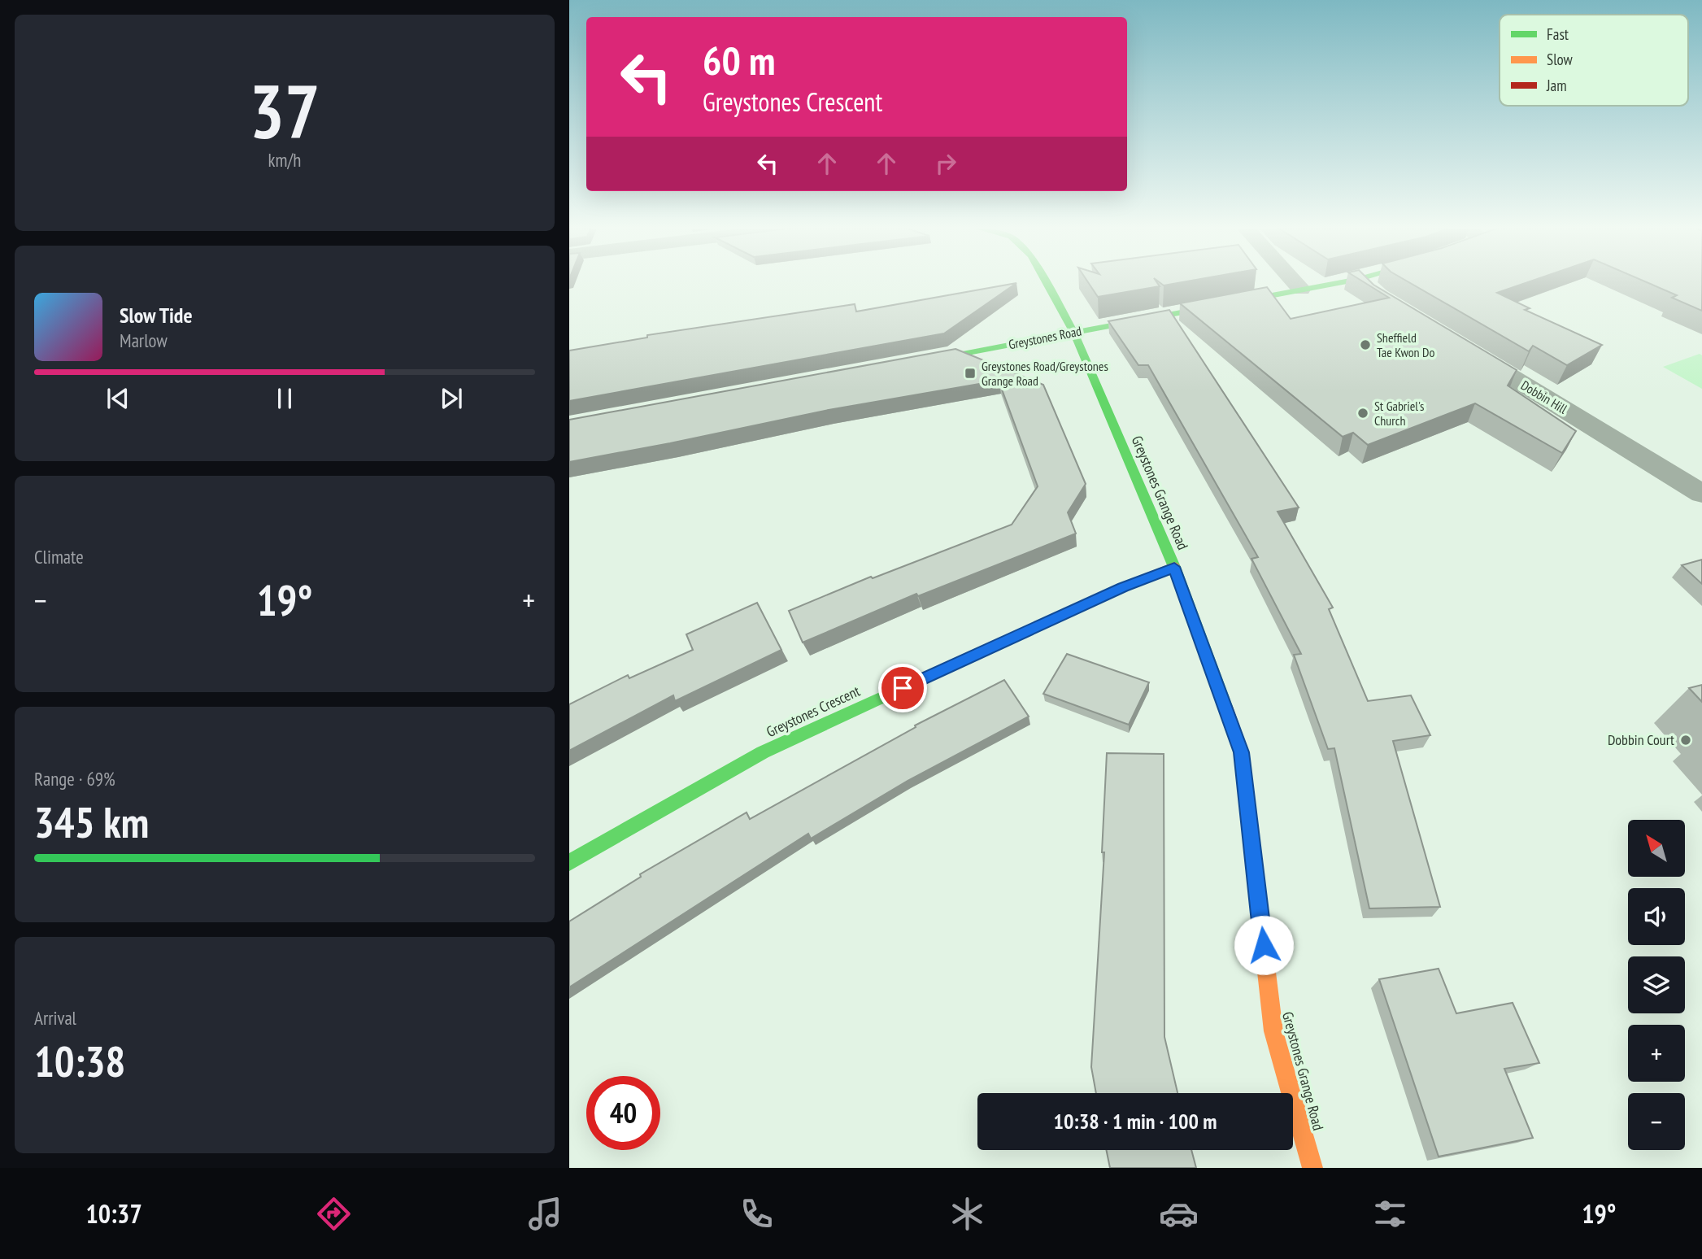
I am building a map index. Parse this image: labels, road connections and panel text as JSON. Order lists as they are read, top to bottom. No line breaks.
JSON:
{"streets":{"street":["Greystones Road","Dobbin Hill","Greystones Grange Road","Greystones Crescent"]},"crossings":[["Greystones Road","Greystones Grange Road"],["Greystones Grange Road","Greystones Crescent"]],"places":{"other":["Sheffield Tae Kwon Do","St Gabriel's Church","Dobbin Court"],"transit":["Greystones Road/Greystones Grange Road"]},"legend":["Fast","Slow","Jam"],"north":"top left","page":{"tile":[["37","km/h"],"Climate",["Range · 69%","345 km"],["Arrival","10:38"]],"turn":["60 m","Greystones Crescent"],"song":["Slow Tide","Marlow"],"heat":["−","19°","+"],"map_buttons":["+","−"],"limit":"40","trip":"10:38 · 1 min · 100 m","tabs":["10:37","19°"]}}
